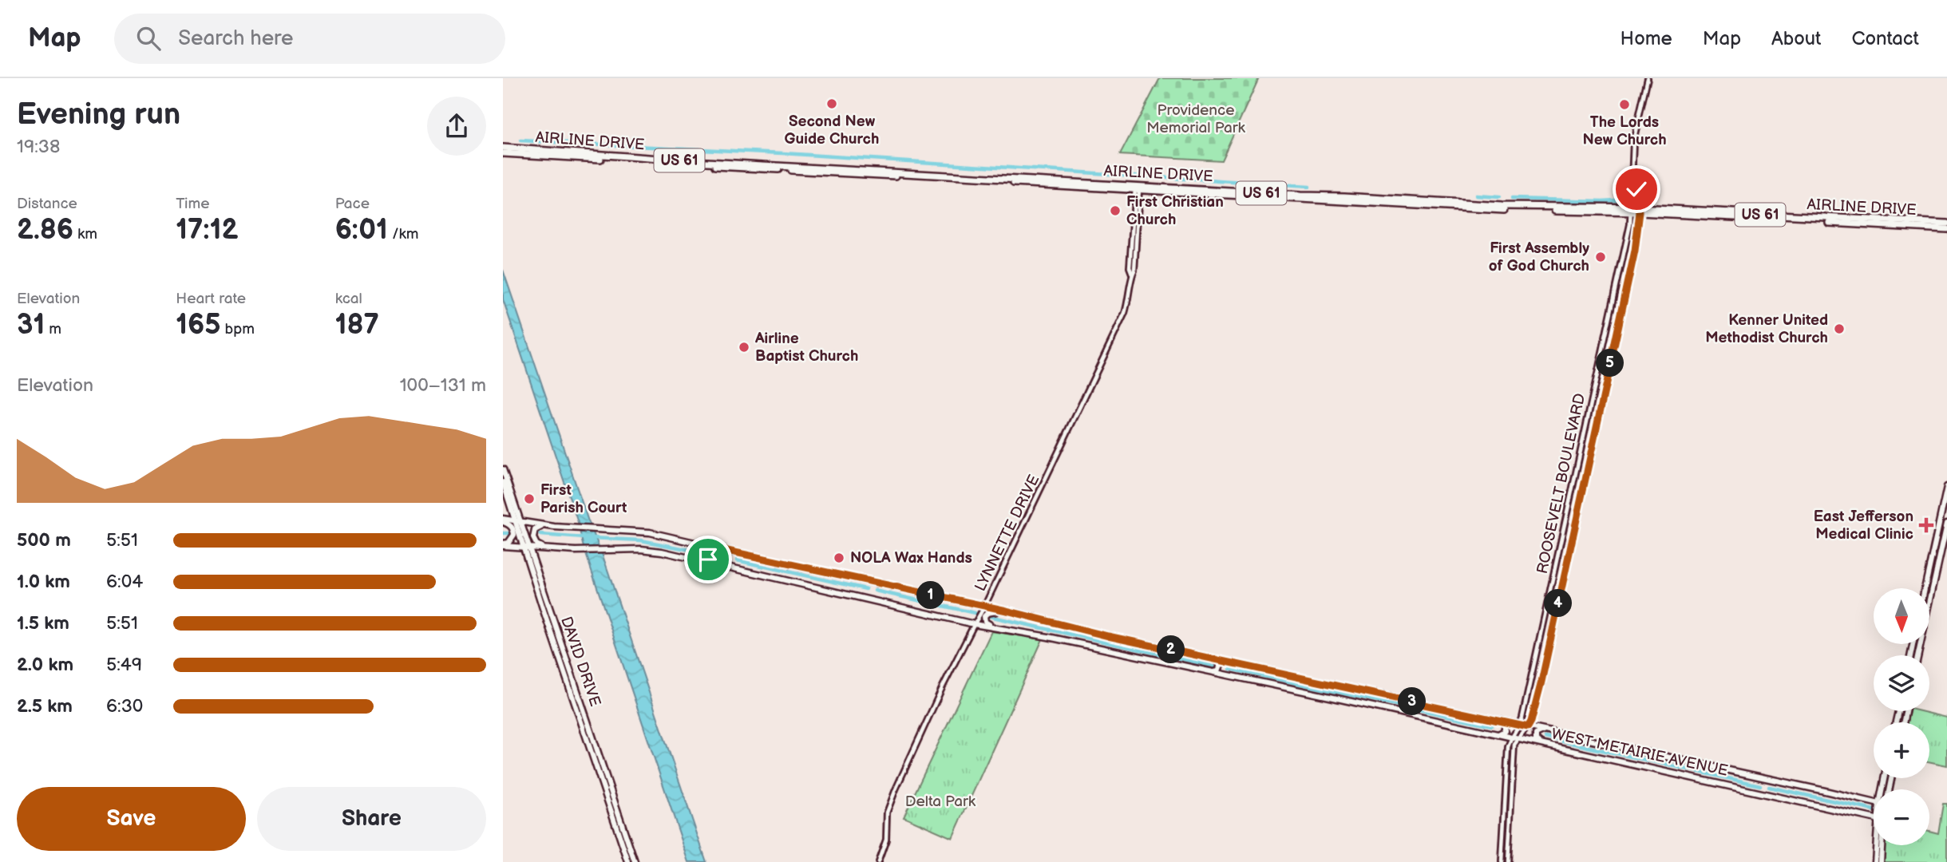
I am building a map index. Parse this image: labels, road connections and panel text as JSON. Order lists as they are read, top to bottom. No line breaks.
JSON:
{"streets":{"highway":["AIRLINE DRIVE","US 61"],"main road":["DAVID DRIVE","WEST METAIRIE AVENUE"],"street":["ROOSEVELT BOULEVARD","LYNNETTE DRIVE"]},"crossings":[["AIRLINE DRIVE","ROOSEVELT BOULEVARD"],["AIRLINE DRIVE","LYNNETTE DRIVE"],["ROOSEVELT BOULEVARD","WEST METAIRIE AVENUE"],["LYNNETTE DRIVE","WEST METAIRIE AVENUE"],["DAVID DRIVE","WEST METAIRIE AVENUE"]],"parks":["Providence Memorial Park","Delta Park"],"places":{"other":["Second New Guide Church","The Lords New Church","First Christian Church","First Assembly of God Church","Kenner United Methodist Church","Airline Baptist Church","First Parish Court","NOLA Wax Hands"],"health":["East Jefferson Medical Clinic"]},"north":"bottom","page":{"header":"Map","search":"Search here","nav":["Home","Map","About","Contact"],"heading":["Evening run","19:38"],"stats":[["Distance","2.86 km"],["Time","17:12"],["Pace","6:01 /km"],["Elevation","31 m"],["Heart rate","165 bpm"],["kcal","187"]],"pins":["5","1","4","2","3"],"chart":["Elevation","100–131 m"],"list":[{"name":"500 m","note":"5:51"},{"name":"1.0 km","note":"6:04"},{"name":"1.5 km","note":"5:51"},{"name":"2.0 km","note":"5:49"},{"name":"2.5 km","note":"6:30"}],"map_buttons":["+","−"],"buttons":["Save","Share"]}}
